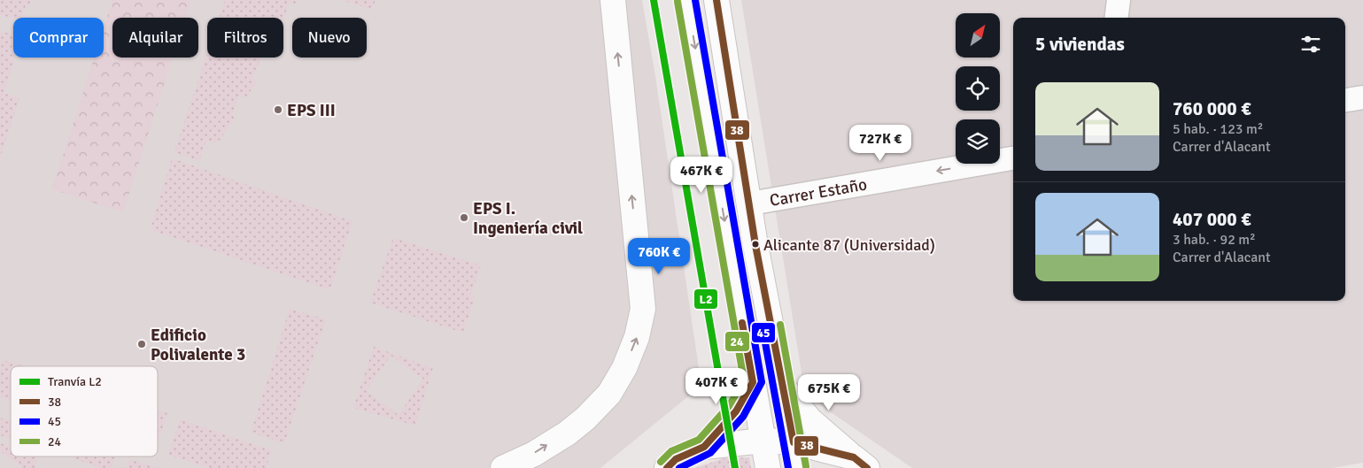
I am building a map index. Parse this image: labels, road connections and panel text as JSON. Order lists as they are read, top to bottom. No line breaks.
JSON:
{"streets":{"street":["Carrer Estaño"]},"one_way":["Carrer Estaño"],"places":["EPS III","EPS I. Ingeniería civil","Alicante 87 (Universidad)","Edificio Polivalente 3"],"lines":["tram line L2","transit line 38","transit line 45","transit line 24"],"legend":["Tranvía L2","38","45","24"],"north":"top right","page":{"chip":["Comprar","Alquilar","Filtros","Nuevo"],"heading":"5 viviendas","list":[{"name":"760 000 €","note":"5 hab. · 123 m² · Carrer d'Alacant"},{"name":"407 000 €","note":"3 hab. · 92 m² · Carrer d'Alacant"}],"price":["727K €","467K €","760K €","407K €","675K €"]}}
